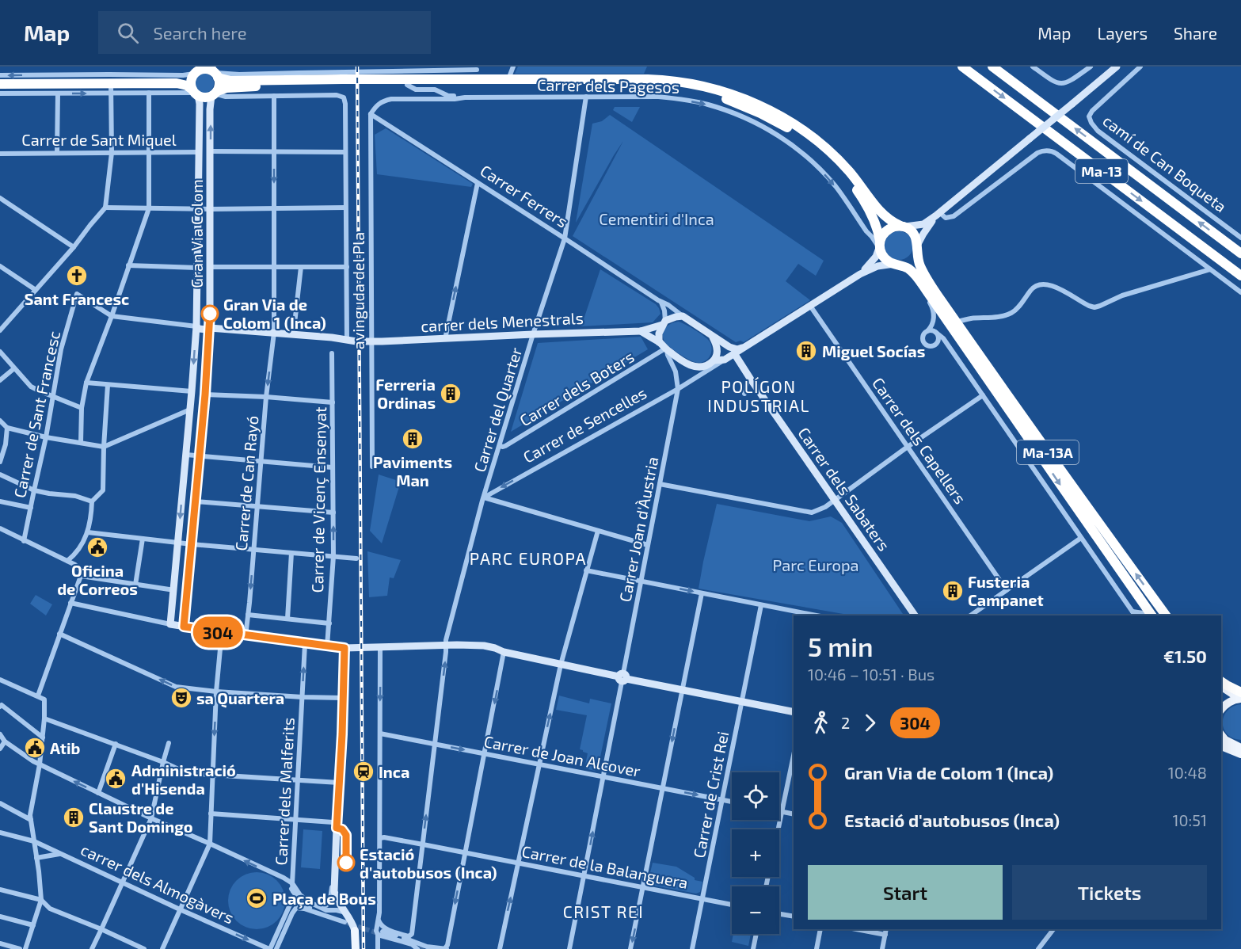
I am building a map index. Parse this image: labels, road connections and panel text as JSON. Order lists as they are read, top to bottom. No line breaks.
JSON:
{"streets":{"highway":["Ma-13","Ma-13A"],"main road":["Gran Via Colom","carrer dels Menestrals","Carrer de Sencelles","Carrer dels Sabaters"],"street":["Carrer dels Pagesos","Carrer de Sant Miquel","camí de Can Boqueta","Carrer Ferrers","avinguda del Pla","Carrer dels Boters","Carrer del Quarter","Carrer de Sant Francesc","Carrer dels Capellers","Carrer de Can Rayó","Carrer de Vicenç Ensenyat","Carrer Joan d'Àustria","Carrer de Joan Alcover","Carrer dels Malferits","Carrer de Crist Rei","Carrer de la Balanguera","carrer dels Almogàvers"]},"crossings":[["Carrer dels Pagesos","Carrer Ferrers"],["Carrer dels Pagesos","avinguda del Pla"],["Carrer dels Pagesos","Carrer del Quarter"],["Carrer dels Pagesos","Carrer de Sencelles"],["Carrer dels Pagesos","Ma-13A"],["Carrer de Sant Miquel","Gran Via Colom"],["Carrer Ferrers","avinguda del Pla"],["Carrer Ferrers","carrer dels Menestrals"],["Carrer Ferrers","Carrer dels Boters"],["Carrer Ferrers","Carrer del Quarter"],["Carrer Ferrers","Carrer de Sencelles"],["Gran Via Colom","carrer dels Menestrals"],["avinguda del Pla","carrer dels Menestrals"],["carrer dels Menestrals","Carrer dels Boters"],["carrer dels Menestrals","Carrer del Quarter"],["carrer dels Menestrals","Carrer de Sencelles"],["carrer dels Menestrals","Carrer de Can Rayó"],["Carrer dels Boters","Carrer del Quarter"],["Carrer dels Boters","Carrer de Sencelles"],["Carrer del Quarter","Carrer de Sencelles"],["Carrer del Quarter","Carrer de Joan Alcover"],["Carrer del Quarter","Carrer de la Balanguera"],["Carrer de Sencelles","Carrer dels Capellers"],["Carrer de Sencelles","Ma-13A"],["Carrer de Sencelles","Carrer dels Sabaters"],["Carrer de Sencelles","Carrer Joan d'Àustria"],["Carrer Joan d'Àustria","Carrer de Joan Alcover"],["Carrer Joan d'Àustria","Carrer de la Balanguera"],["Carrer de Joan Alcover","Carrer de Crist Rei"],["Carrer de Crist Rei","Carrer de la Balanguera"]],"one_way":["Carrer dels Pagesos","Carrer de Sencelles"],"districts":["POLÍGON INDUSTRIAL","PARC EUROPA","CRIST REI"],"parks":["Cementiri d'Inca","Parc Europa"],"places":{"church":["Sant Francesc"],"other":["Gran Via de Colom 1 (Inca)","Estació d'autobusos (Inca)"],"building":["Miguel Socías","Ferreria Ordinas","Paviments Man","Fusteria Campanet","Claustre de Sant Domingo"],"public building":["Oficina de Correos","Atib","Administració d'Hisenda"],"theatre":["sa Quartera"],"station":["Inca"],"sports":["Plaça de Bous"]},"lines":["bus line 304"],"page":{"header":"Map","search":"Search here","nav":["Map","Layers","Share"],"on_map":"304","heading":["5 min","10:46 – 10:51 · Bus","€1.50"],"legs":["2","304"],"list":[{"name":"Gran Via de Colom 1 (Inca)","value":"10:48"},{"name":"Estació d'autobusos (Inca)","value":"10:51"}],"map_buttons":["+","−"],"buttons":["Start","Tickets"]}}
